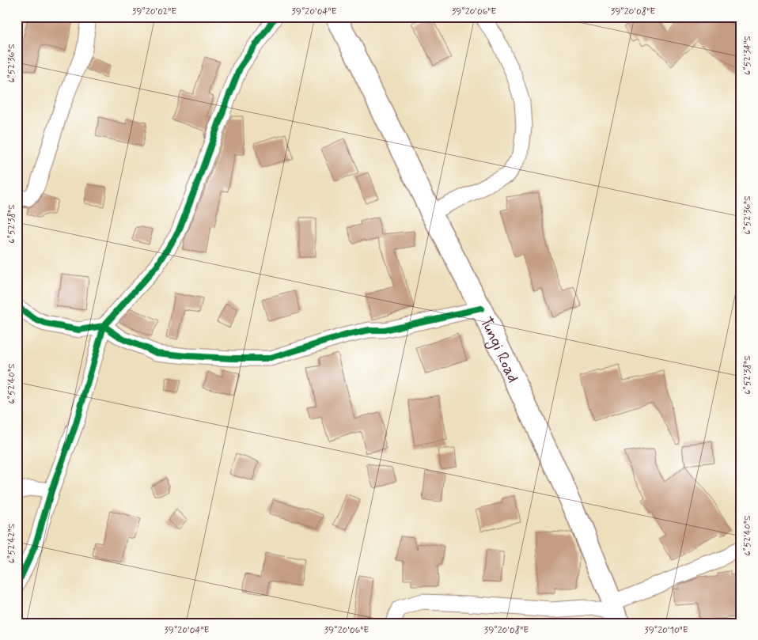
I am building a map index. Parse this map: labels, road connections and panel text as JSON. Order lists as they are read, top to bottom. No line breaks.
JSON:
{"streets":{"main road":["Tungi Road"]},"coordinates":["39°20'02\"E","39°20'04\"E","39°20'06\"E","39°20'08\"E","6°52'34\"S","6°52'36\"S","6°52'38\"S","6°52'40\"S","6°52'42\"S","39°20'10\"E"]}
